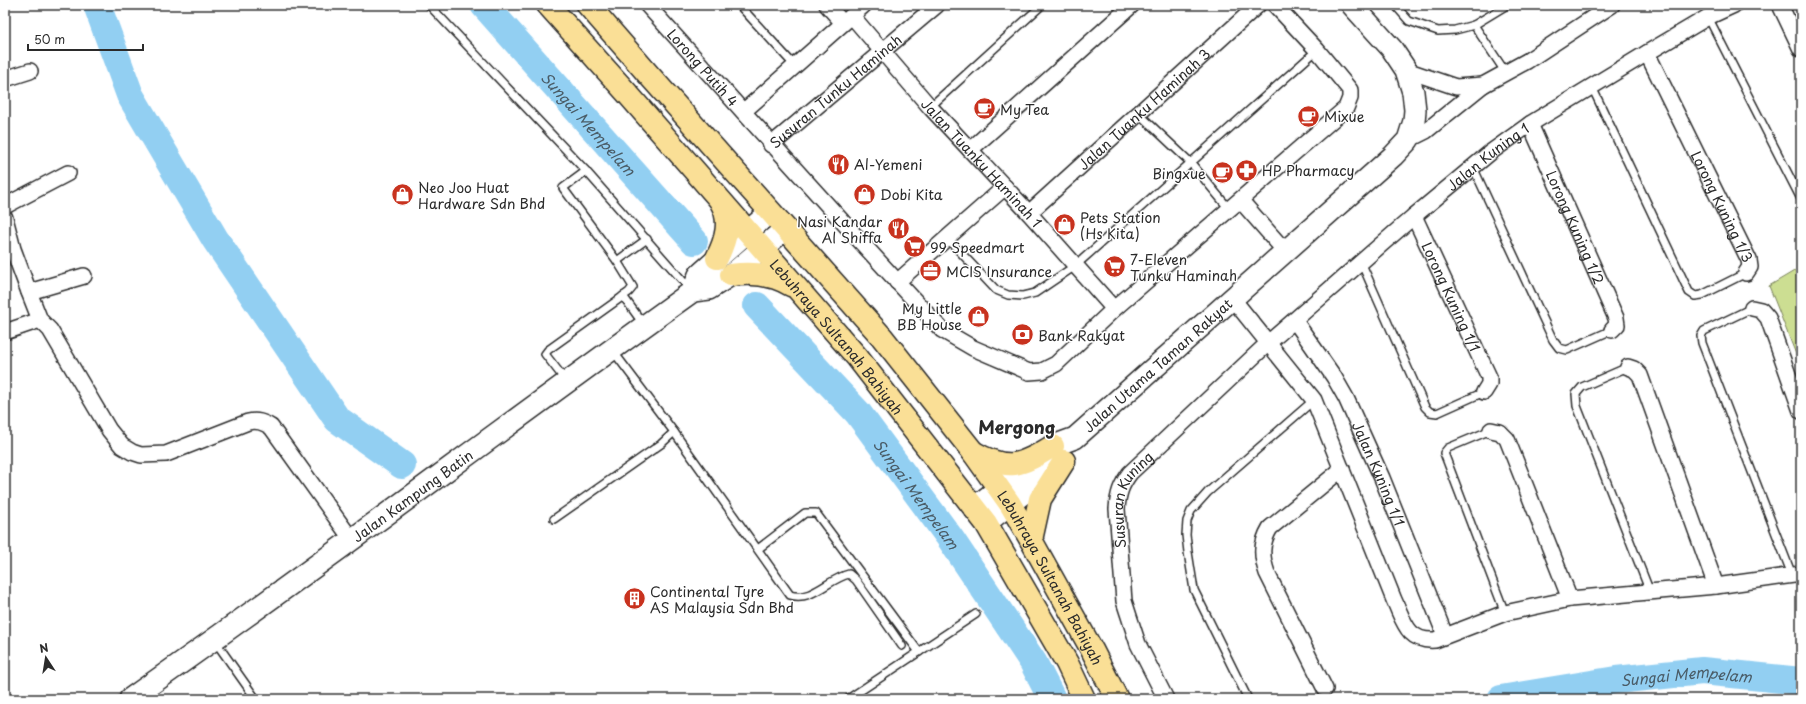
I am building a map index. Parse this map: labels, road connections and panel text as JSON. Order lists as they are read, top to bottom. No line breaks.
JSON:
{"streets":{"main road":["Lebuhraya Sultanah Bahiyah"],"street":["Lorong Putih 4","Susuran Tunku Haminah","Jalan Tuanku Haminah 3","Jalan Kuning 1","Jalan Tuanku Haminah 1","Lorong Kuning 1/3","Lorong Kuning 1/2","Lorong Kuning 1/1","Jalan Utama Taman Rakyat","Jalan Kuning 1/1","Jalan Kampung Batin","Susuran Kuning"]},"crossings":[["Lorong Putih 4","Susuran Tunku Haminah"],["Susuran Tunku Haminah","Jalan Tuanku Haminah 1"],["Jalan Tuanku Haminah 3","Jalan Tuanku Haminah 1"],["Jalan Kuning 1","Lorong Kuning 1/3"],["Jalan Kuning 1","Lorong Kuning 1/2"],["Jalan Kuning 1","Lorong Kuning 1/1"],["Jalan Kuning 1","Jalan Kuning 1/1"],["Jalan Kuning 1","Susuran Kuning"],["Lebuhraya Sultanah Bahiyah","Jalan Utama Taman Rakyat"],["Lebuhraya Sultanah Bahiyah","Jalan Kampung Batin"]],"districts":["Mergong"],"water":["Sungai Mempelam"],"places":{"cafe":["My Tea","Mixue","Bingxue"],"restaurant":["Al-Yemeni","Nasi Kandar Al Shiffa"],"pharmacy":["HP Pharmacy"],"shop":["Dobi Kita","Neo Joo Huat Hardware Sdn Bhd","Pets Station (Hs Kita)","My Little BB House"],"supermarket":["99 Speedmart","7-Eleven Tunku Haminah"],"office":["MCIS Insurance"],"bank":["Bank Rakyat"],"building":["Continental Tyre AS Malaysia Sdn Bhd"]},"scale_bar":"50 m","north":"top"}
